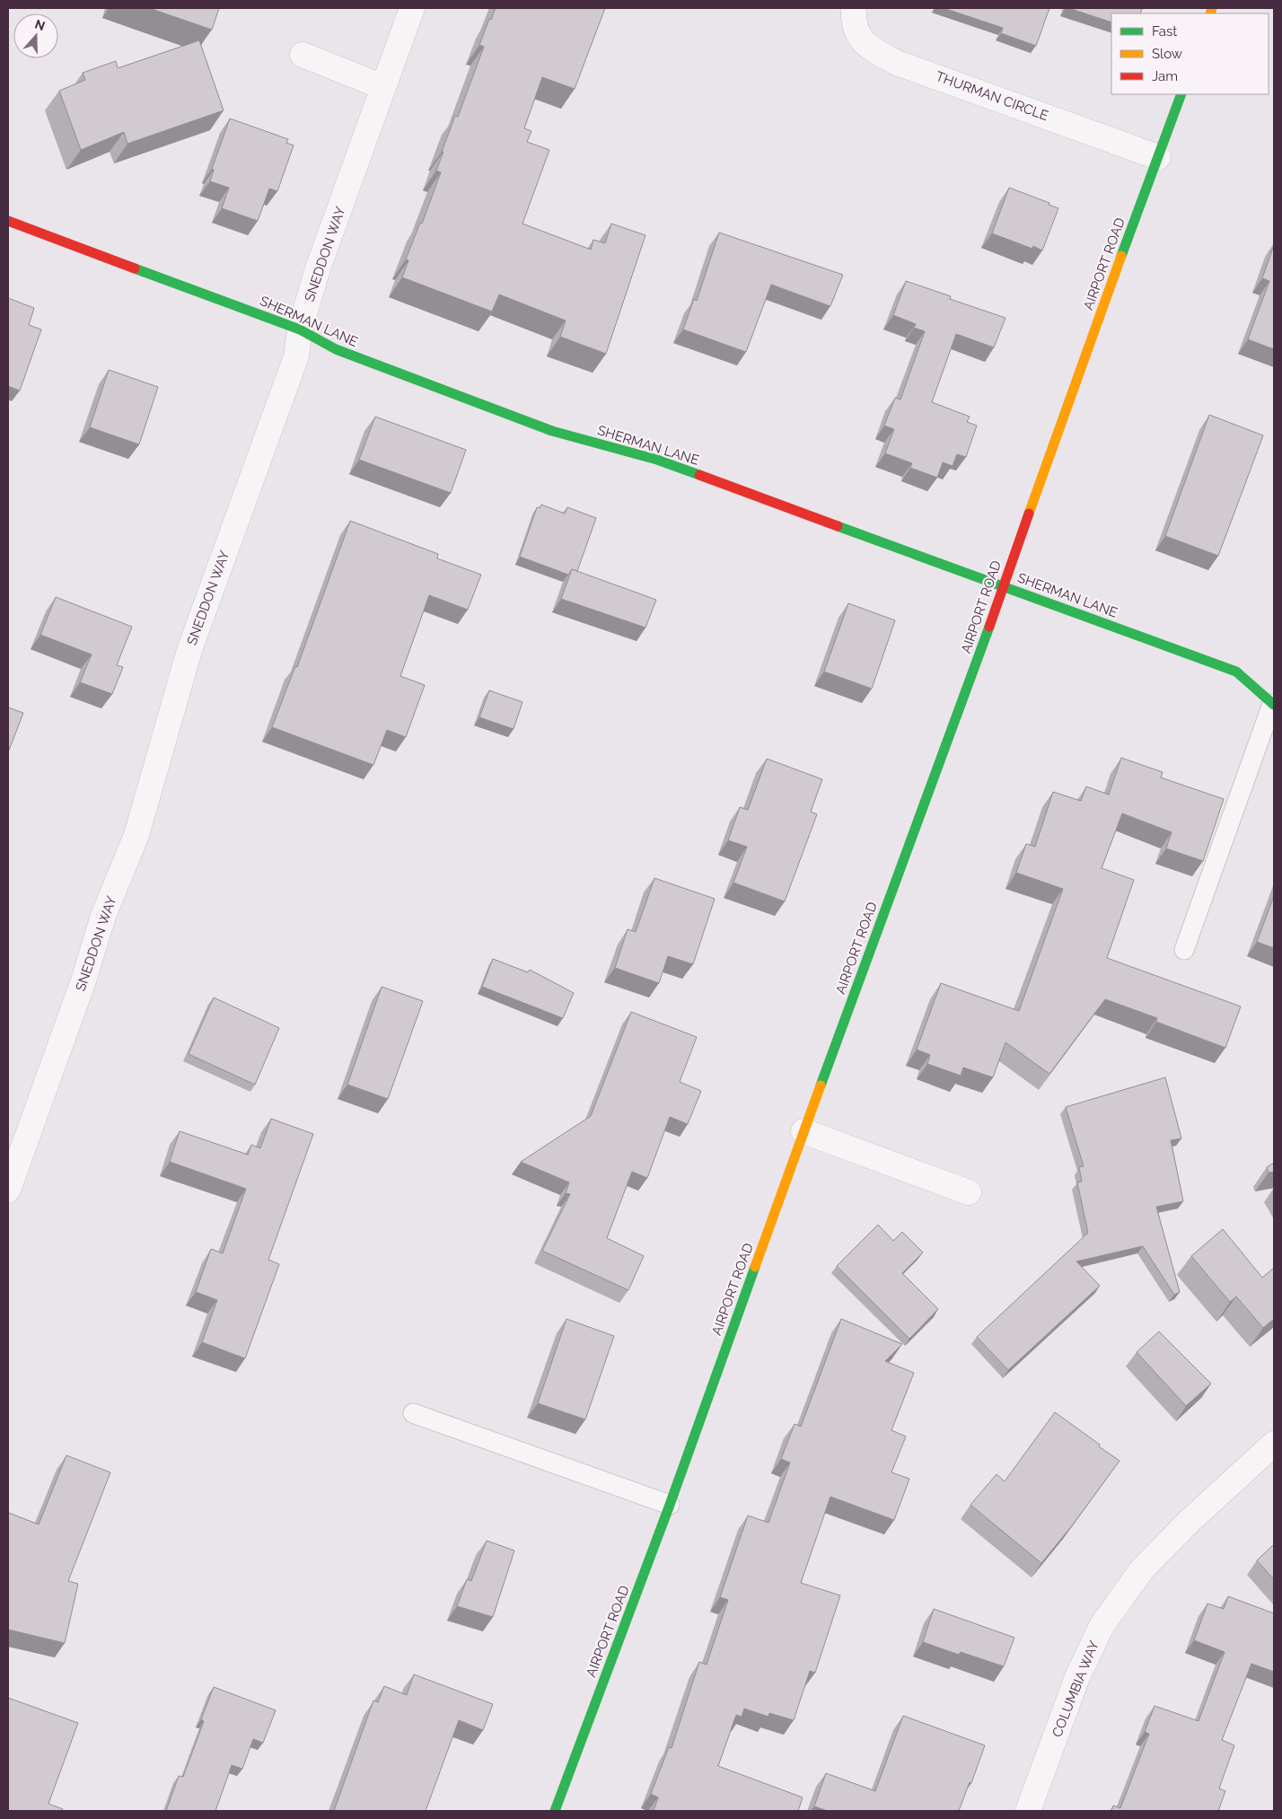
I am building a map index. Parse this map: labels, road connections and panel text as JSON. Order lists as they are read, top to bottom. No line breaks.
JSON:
{"streets":{"street":["THURMAN CIRCLE","SNEDDON WAY","AIRPORT ROAD","SHERMAN LANE","COLUMBIA WAY"]},"crossings":[["THURMAN CIRCLE","AIRPORT ROAD"],["SNEDDON WAY","SHERMAN LANE"],["AIRPORT ROAD","SHERMAN LANE"]],"legend":["Fast","Slow","Jam"],"north":"top"}
